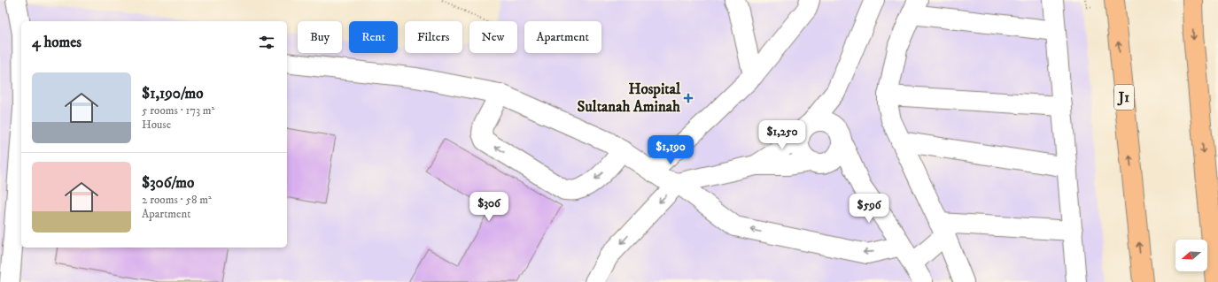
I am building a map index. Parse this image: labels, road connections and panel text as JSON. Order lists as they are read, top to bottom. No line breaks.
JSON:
{"streets":{"main road":["J1"]},"places":{"health":["Hospital Sultanah Aminah"]},"north":"left","page":{"chip":["Buy","Rent","Filters","New","Apartment"],"heading":"4 homes","list":[{"name":"$1,190/mo","note":"5 rooms · 173 m² · House"},{"name":"$306/mo","note":"2 rooms · 58 m² · Apartment"}],"price":["$1,250","$1,190","$306","$596"]}}
